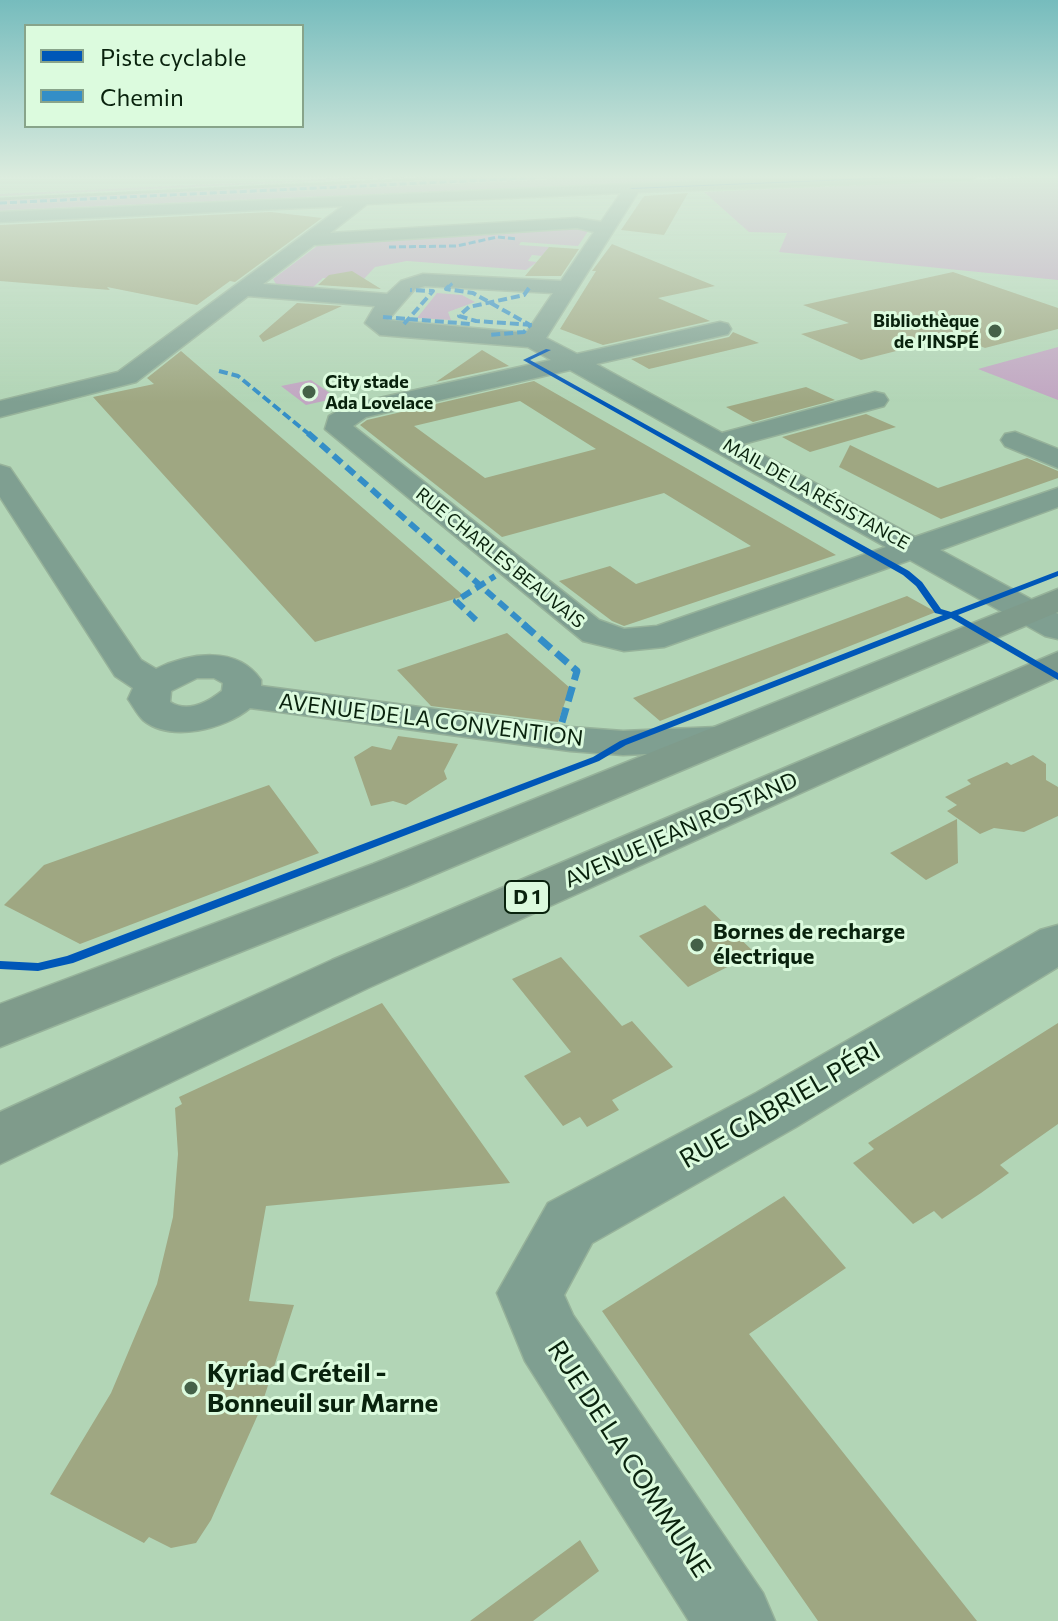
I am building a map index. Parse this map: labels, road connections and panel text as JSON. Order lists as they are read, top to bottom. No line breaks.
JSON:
{"streets":{"main road":["AVENUE JEAN ROSTAND","D 1"],"street":["MAIL DE LA RÉSISTANCE","RUE CHARLES BEAUVAIS","AVENUE DE LA CONVENTION","RUE GABRIEL PÉRI","RUE DE LA COMMUNE"]},"crossings":[["MAIL DE LA RÉSISTANCE","RUE CHARLES BEAUVAIS"],["RUE GABRIEL PÉRI","RUE DE LA COMMUNE"]],"places":["Bibliothèque de l’INSPÉ","City stade Ada Lovelace","Bornes de recharge électrique","Kyriad Créteil - Bonneuil sur Marne"],"legend":["Piste cyclable","Chemin"]}
